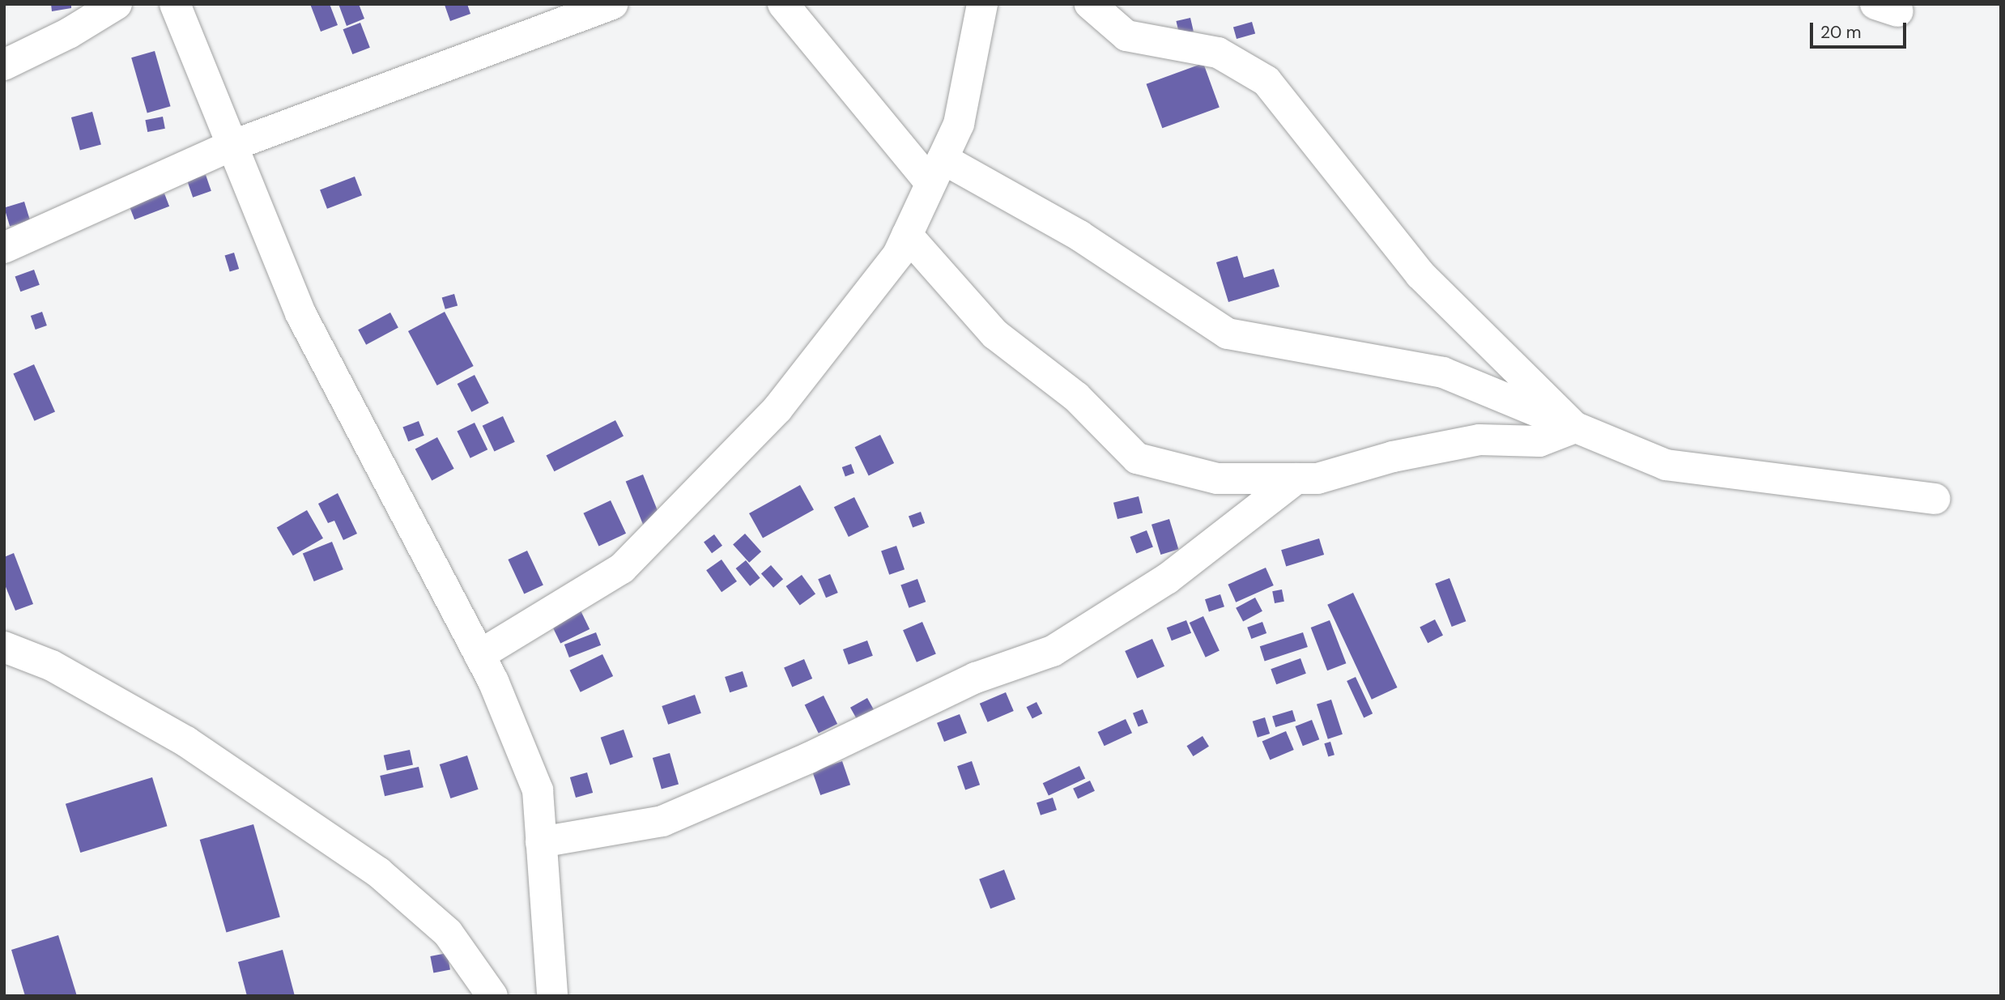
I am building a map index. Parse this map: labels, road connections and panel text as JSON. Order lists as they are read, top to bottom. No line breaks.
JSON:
{"scale_bar":"20 m"}
